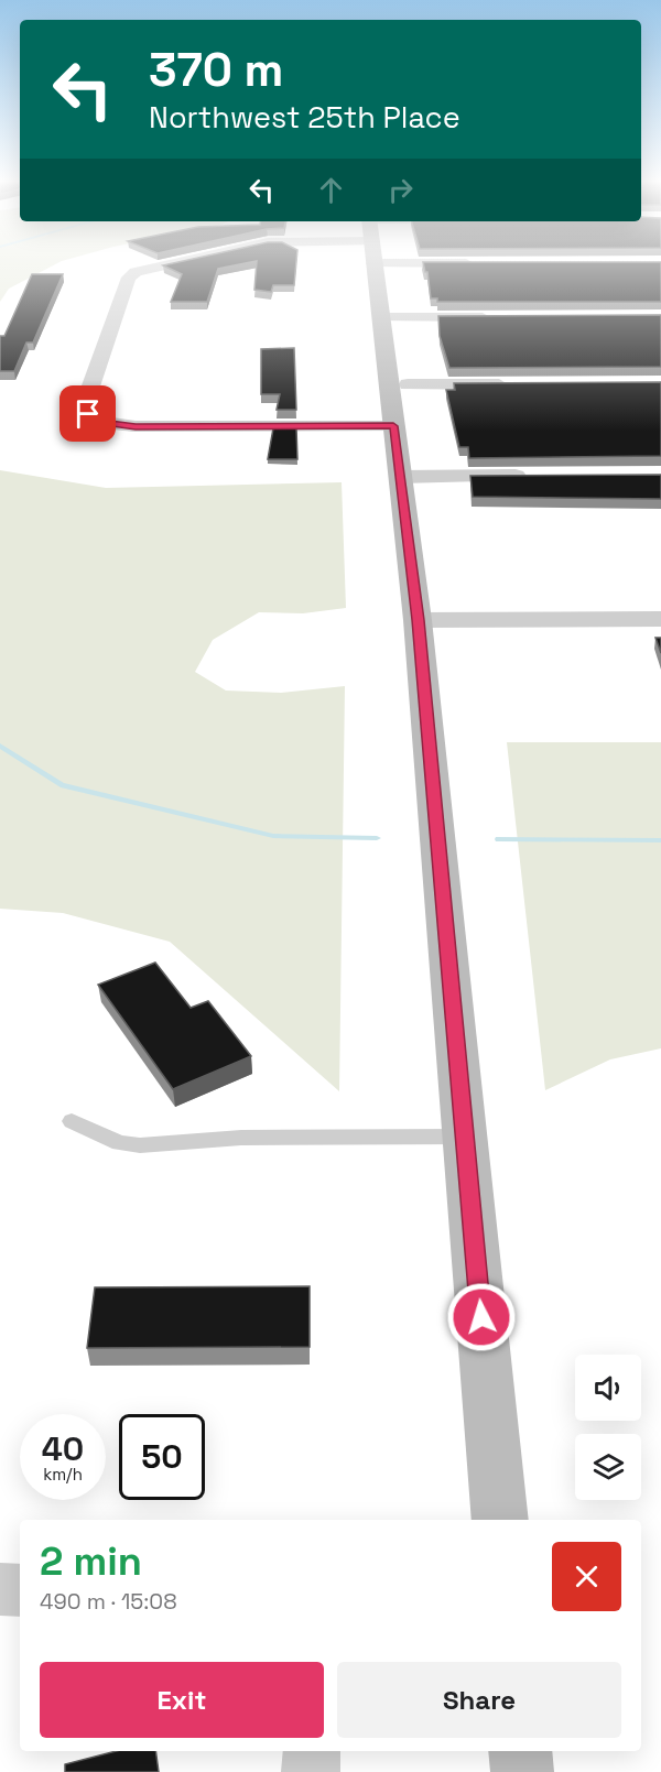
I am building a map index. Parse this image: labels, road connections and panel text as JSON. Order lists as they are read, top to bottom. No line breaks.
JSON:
{"page":{"turn":["370 m","Northwest 25th Place"],"speed":"40 km/h","limit":"50","heading":["2 min","490 m · 15:08"],"buttons":["Exit","Share"]}}
